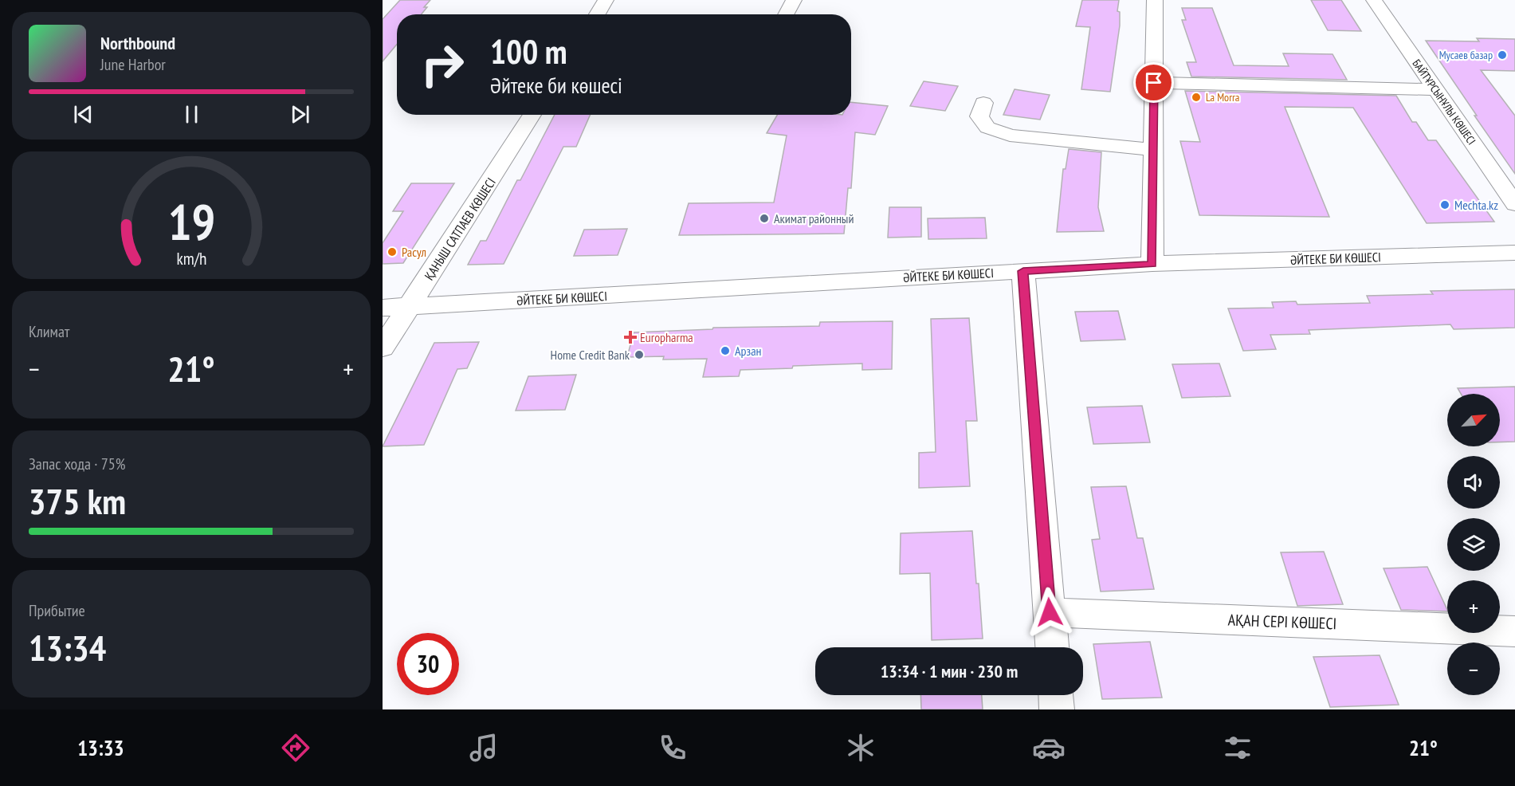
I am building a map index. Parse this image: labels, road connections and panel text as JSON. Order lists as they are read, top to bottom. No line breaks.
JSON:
{"streets":{"street":["БАЙТҰРСЫНҰЛЫ КӨШЕСІ","ҚАНЫШ САТПАЕВ КӨШЕСІ","ӘЙТЕКЕ БИ КӨШЕСІ","АҚАН СЕРІ КӨШЕСІ"]},"crossings":[["ҚАНЫШ САТПАЕВ КӨШЕСІ","ӘЙТЕКЕ БИ КӨШЕСІ"]],"places":{"other":["Мусаев базар","La Morra","Mechta.kz","Акимат районный","Расул","Арзан","Home Credit Bank"],"health":["Europharma"]},"north":"top right","page":{"turn":["100 m","Әйтеке би көшесі"],"song":["Northbound","June Harbor"],"tile":["Климат",["Запас хода · 75%","375 km"],["Прибытие","13:34"]],"heat":["−","21°","+"],"map_buttons":["+","−"],"limit":"30","trip":"13:34 · 1 мин · 230 m","tabs":["13:33","21°"],"gauge":["19","km/h"]}}
